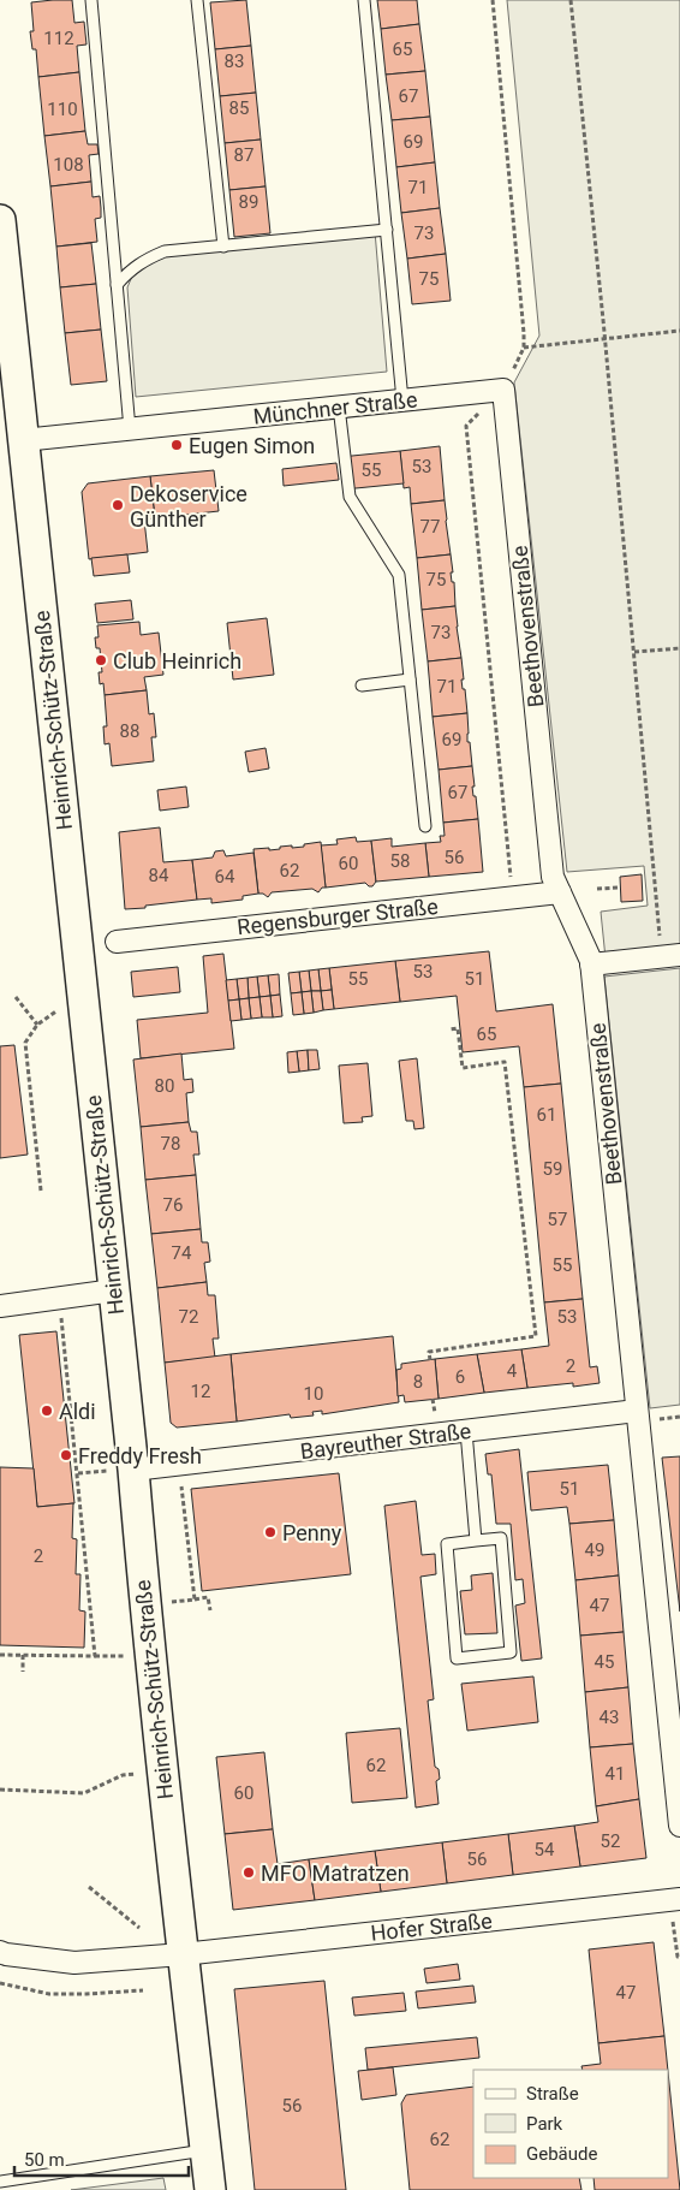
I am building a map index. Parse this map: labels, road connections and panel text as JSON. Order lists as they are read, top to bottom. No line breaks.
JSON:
{"streets":{"main road":["Heinrich-Schütz-Straße"],"street":["Münchner Straße","Beethovenstraße","Regensburger Straße","Bayreuther Straße","Hofer Straße"]},"crossings":[["Münchner Straße","Beethovenstraße"],["Münchner Straße","Heinrich-Schütz-Straße"],["Beethovenstraße","Regensburger Straße"],["Beethovenstraße","Bayreuther Straße"],["Heinrich-Schütz-Straße","Bayreuther Straße"],["Heinrich-Schütz-Straße","Hofer Straße"]],"places":["Eugen Simon","Dekoservice Günther","Club Heinrich","Aldi","Freddy Fresh","Penny","MFO Matratzen"],"house_numbers":["112","65","83","67","85","110","69","87","108","71","89","73","75","53","55","77","75","73","71","88","69","67","56","58","60","62","84","64","53","55","51","65","80","61","78","59","76","57","74","55","72","53","2","4","6","8","12","10","51","49","2","47","45","43","62","41","60","52","54","56","47","56","62"],"legend":["Straße","Park","Gebäude"],"scale_bar":"50 m"}
